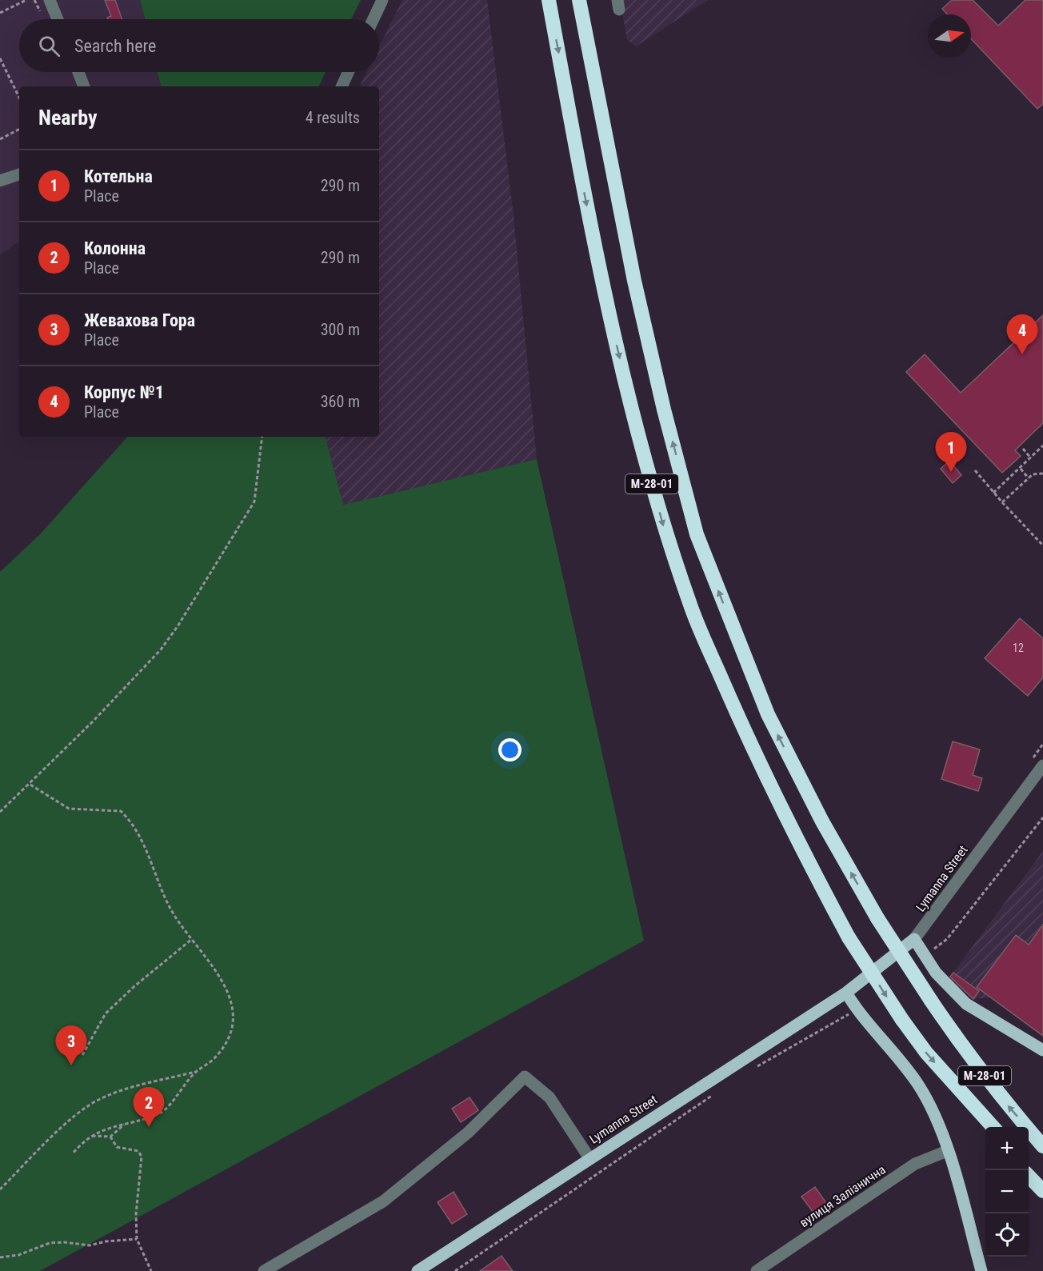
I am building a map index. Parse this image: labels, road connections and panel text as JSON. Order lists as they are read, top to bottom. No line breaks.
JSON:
{"streets":{"highway":["М-28-01"],"main road":["Lymanna Street"],"street":["вулиця Залізнична"]},"house_numbers":["12"],"north":"right","page":{"search":"Search here","heading":["Nearby","4 results"],"list":[{"mark":"1","name":"Котельна","note":"Place","value":"290 m"},{"mark":"2","name":"Колонна","note":"Place","value":"290 m"},{"mark":"3","name":"Жевахова Гора","note":"Place","value":"300 m"},{"mark":"4","name":"Корпус №1","note":"Place","value":"360 m"}],"pins":["4","1","3","2"],"map_buttons":["+","−"]}}
